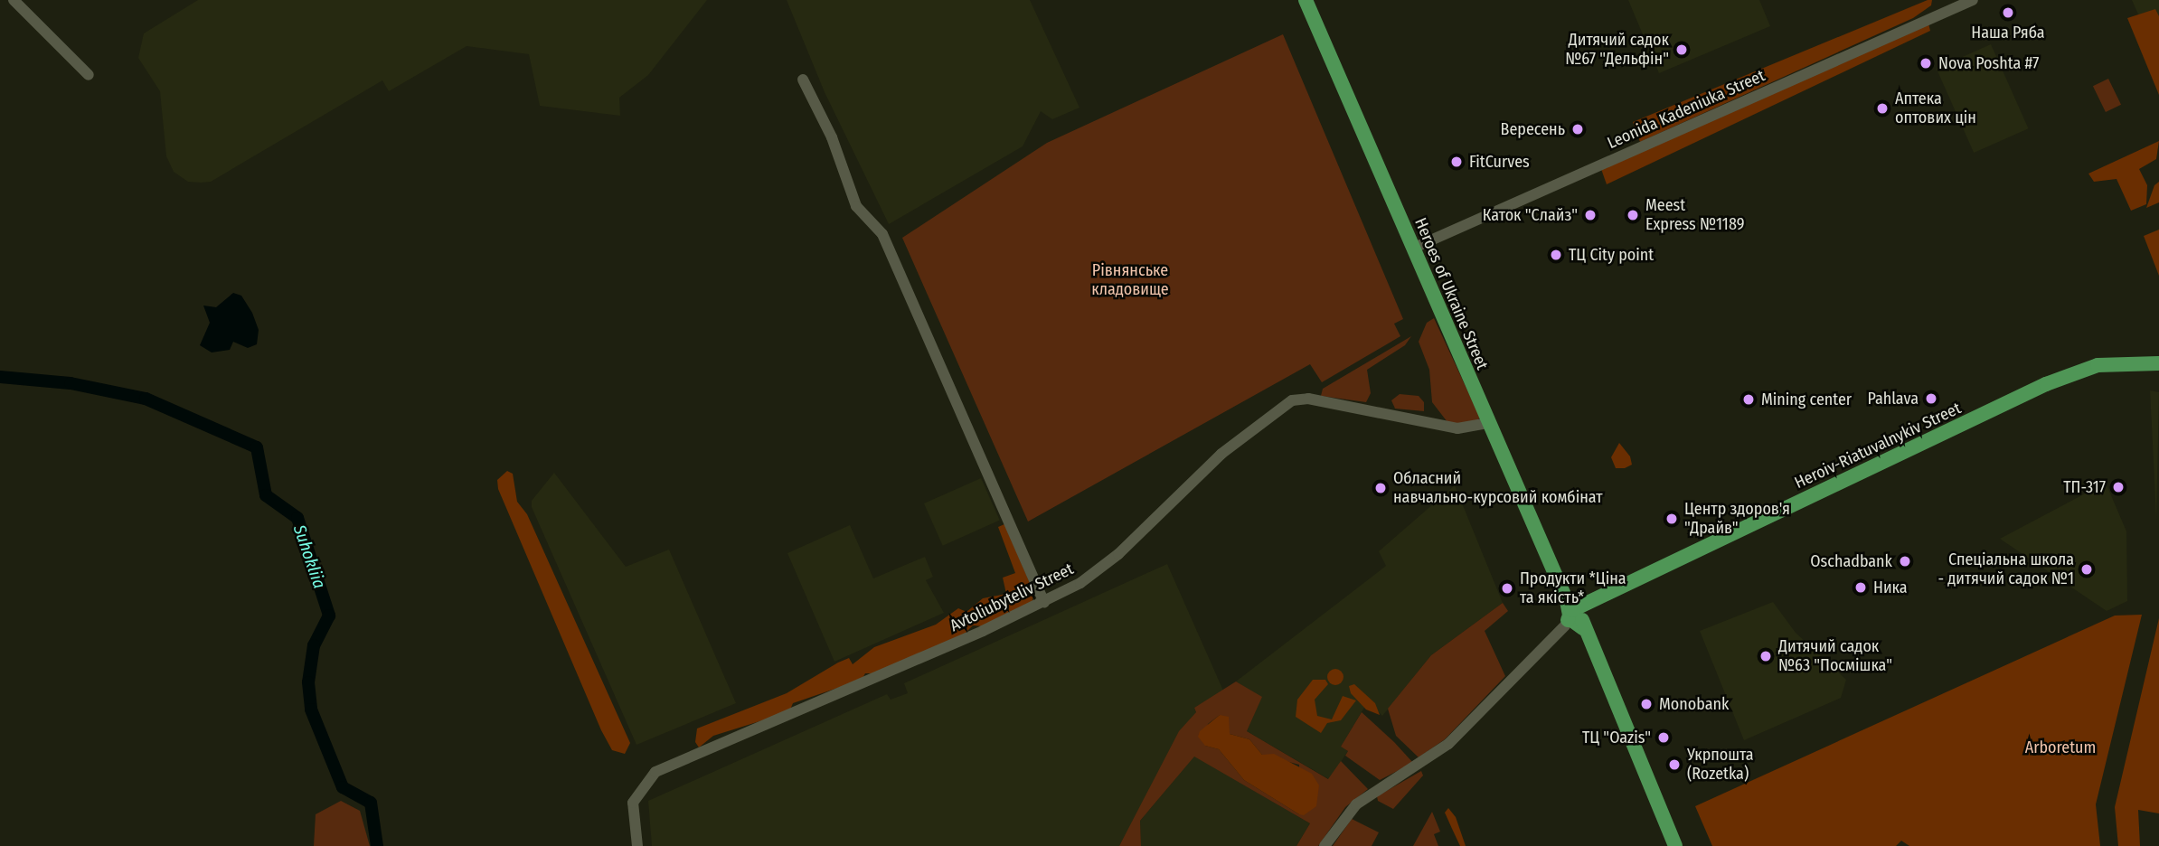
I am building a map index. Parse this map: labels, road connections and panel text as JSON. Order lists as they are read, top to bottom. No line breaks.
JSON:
{"streets":{"main road":["Heroes of Ukraine Street","Heroiv-Riatuvalnykiv Street"],"street":["Leonida Kadeniuka Street","Avtoliubyteliv Street"]},"crossings":[["Leonida Kadeniuka Street","Heroes of Ukraine Street"],["Heroes of Ukraine Street","Heroiv-Riatuvalnykiv Street"],["Heroes of Ukraine Street","Avtoliubyteliv Street"]],"water":["Suhokliia"],"parks":["Рівнянське кладовище","Arboretum"],"places":["Наша Ряба","Дитячий садок №67 \"Дельфін\"","Nova Poshta #7","Аптека оптових цін","Вересень","FitCurves","Каток \"Слайз\"","Meest Express №1189","ТЦ City point","Pahlava","Mining center","ТП-317","Обласний навчально-курсовий комбінат","Центр здоров'я \"Драйв\"","Oschadbank","Спеціальна школа - дитячий садок №1","Ника","Продукти *Ціна та якість*","Дитячий садок №63 \"Посмішка\"","Monobank","ТЦ \"Oazis\"","Укрпошта (Rozetka)"]}
